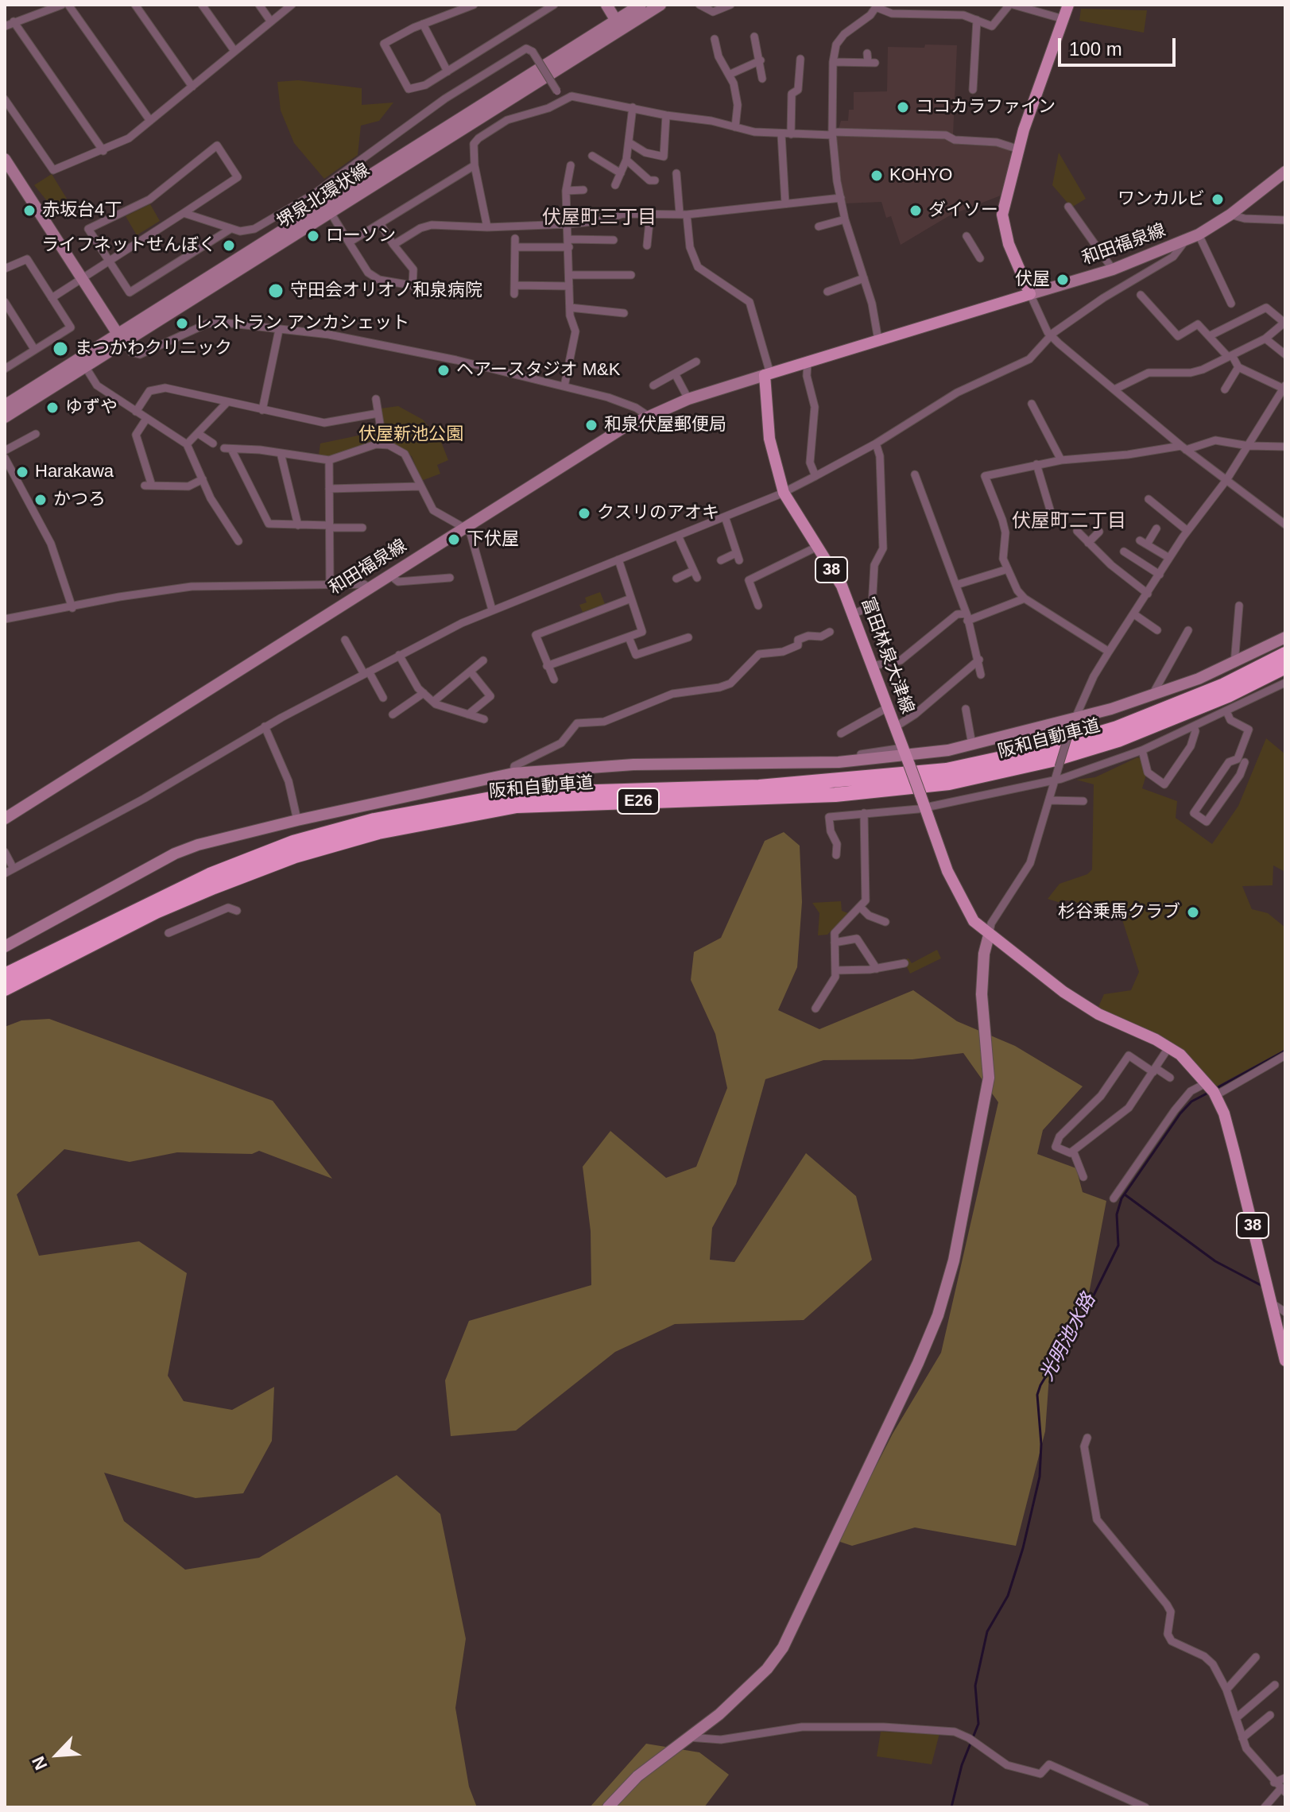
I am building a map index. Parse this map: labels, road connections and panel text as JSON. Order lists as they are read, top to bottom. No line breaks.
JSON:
{"streets":{"highway":["阪和自動車道","E26"],"main road":["38","富田林泉大津線"],"street":["堺泉北環状線","和田福泉線"]},"crossings":[["和田福泉線","富田林泉大津線"]],"districts":["伏屋町三丁目","伏屋町二丁目"],"water":["光明池水路"],"parks":["伏屋新池公園"],"places":["ココカラファイン","KOHYO","ワンカルビ","赤坂台4丁","ダイソー","ローソン","ライフネットせんぼく","伏屋","守田会オリオノ和泉病院","レストラン アンカシェット","まつかわクリニック","ヘアースタジオ M&K","ゆずや","和泉伏屋郵便局","Harakawa","かつろ","クスリのアオキ","下伏屋","杉谷乗馬クラブ"],"scale_bar":"100 m","north":"bottom left"}
